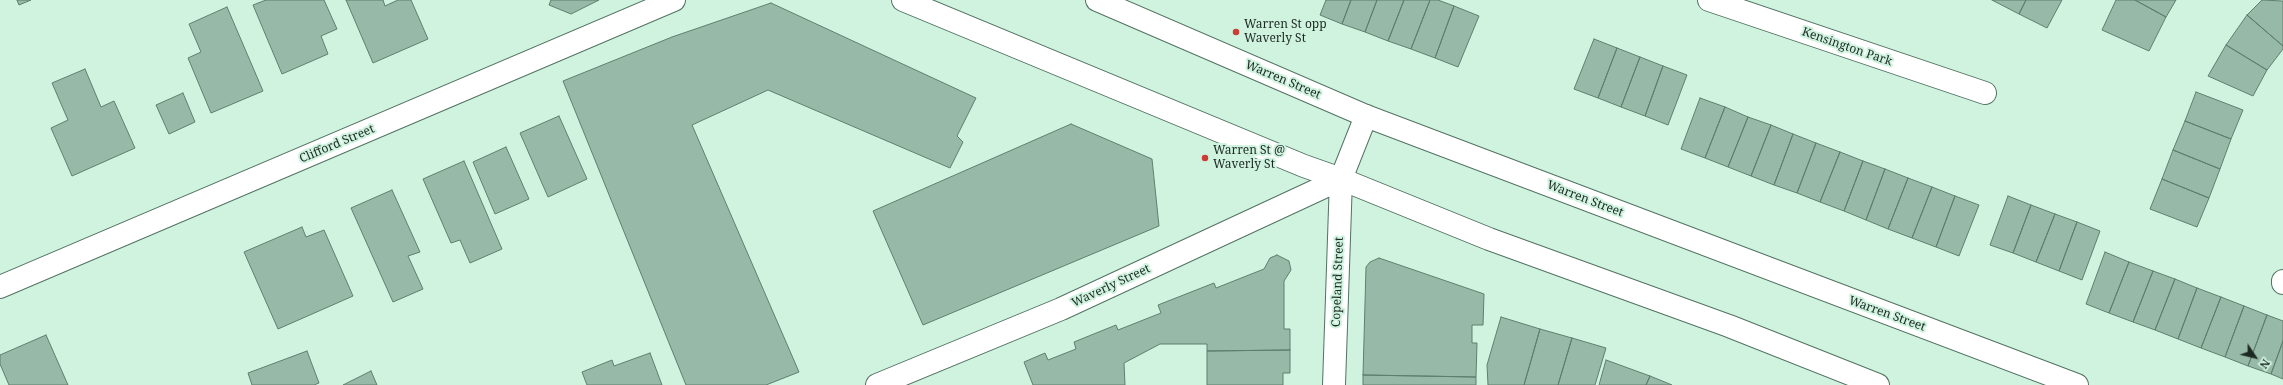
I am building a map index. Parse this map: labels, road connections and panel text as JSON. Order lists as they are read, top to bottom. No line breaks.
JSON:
{"streets":{"main road":["Kensington Park","Warren Street","Clifford Street","Copeland Street","Waverly Street"]},"crossings":[["Warren Street","Copeland Street"],["Copeland Street","Waverly Street"]],"places":["Warren St opp Waverly St","Warren St @ Waverly St"],"north":"bottom right"}
